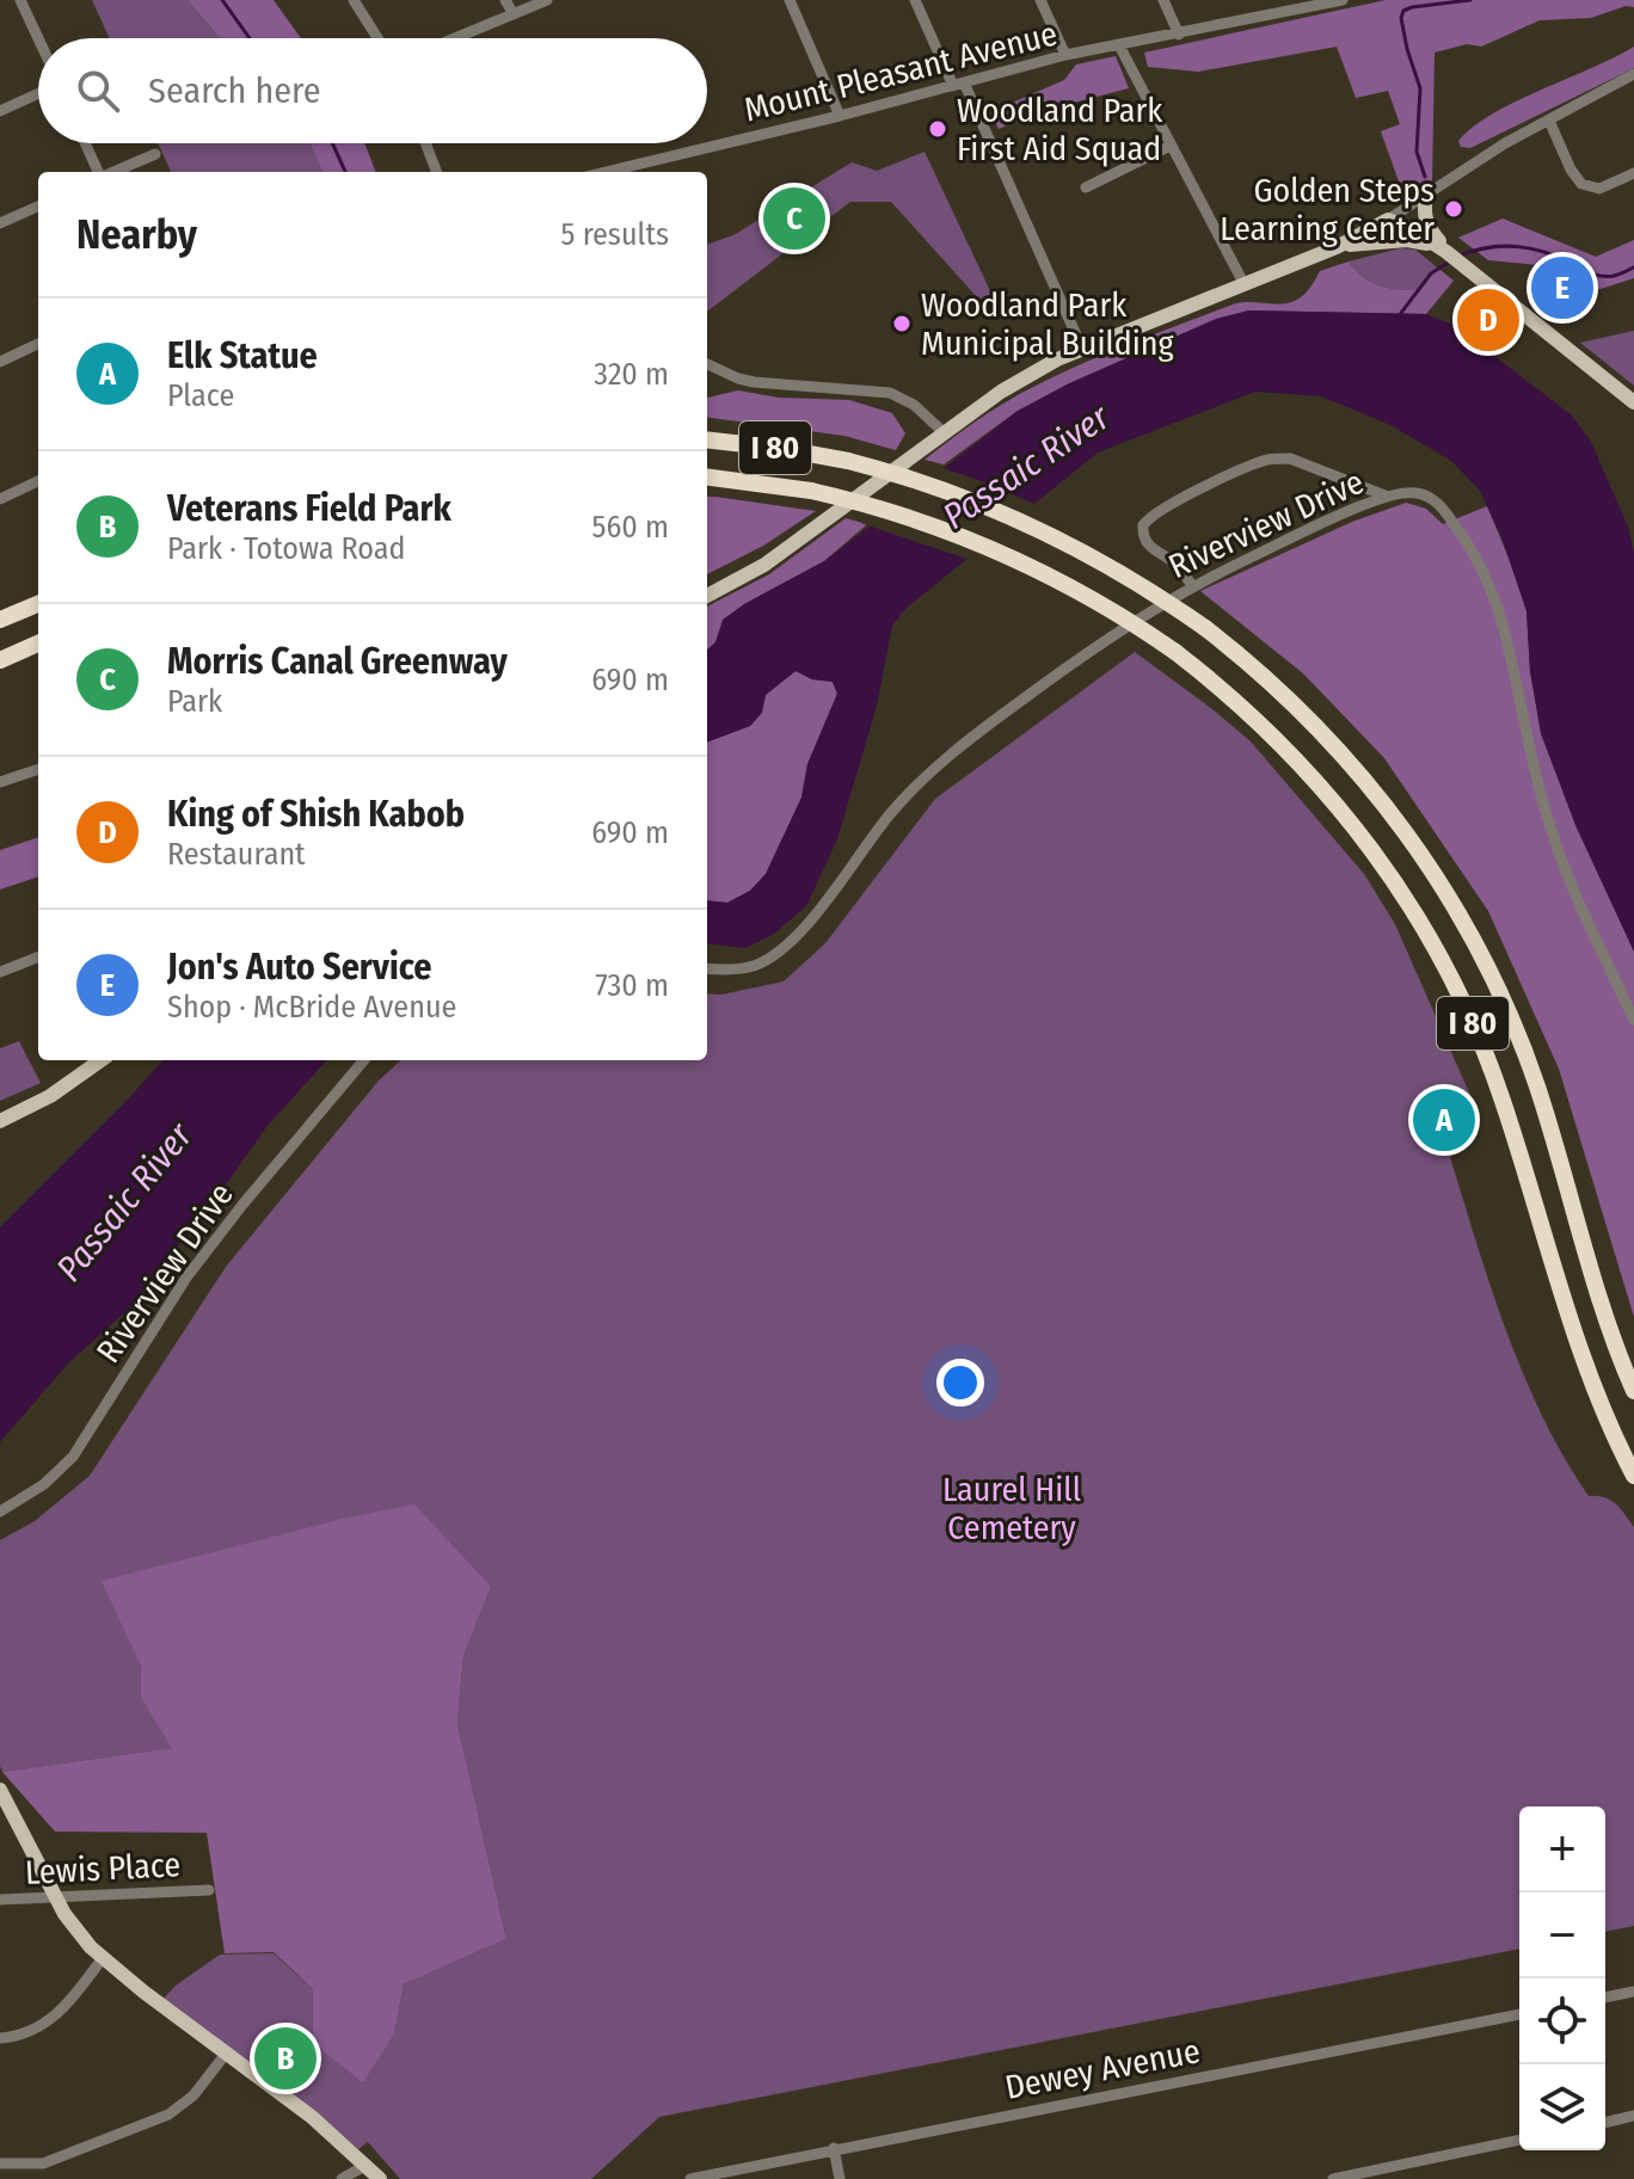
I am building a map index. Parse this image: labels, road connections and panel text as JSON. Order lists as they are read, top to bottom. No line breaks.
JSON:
{"streets":{"highway":["I 80"],"street":["Mount Pleasant Avenue","Riverview Drive","Lewis Place","Dewey Avenue"]},"water":["Passaic River"],"parks":["Laurel Hill Cemetery"],"places":["Woodland Park First Aid Squad","Golden Steps Learning Center","Woodland Park Municipal Building"],"page":{"search":"Search here","heading":["Nearby","5 results"],"pins":["C","E","D","A","B"],"list":[{"mark":"A","name":"Elk Statue","note":"Place","value":"320 m"},{"mark":"B","name":"Veterans Field Park","note":"Park · Totowa Road","value":"560 m"},{"mark":"C","name":"Morris Canal Greenway","note":"Park","value":"690 m"},{"mark":"D","name":"King of Shish Kabob","note":"Restaurant","value":"690 m"},{"mark":"E","name":"Jon's Auto Service","note":"Shop · McBride Avenue","value":"730 m"}],"map_buttons":["+","−"]}}
